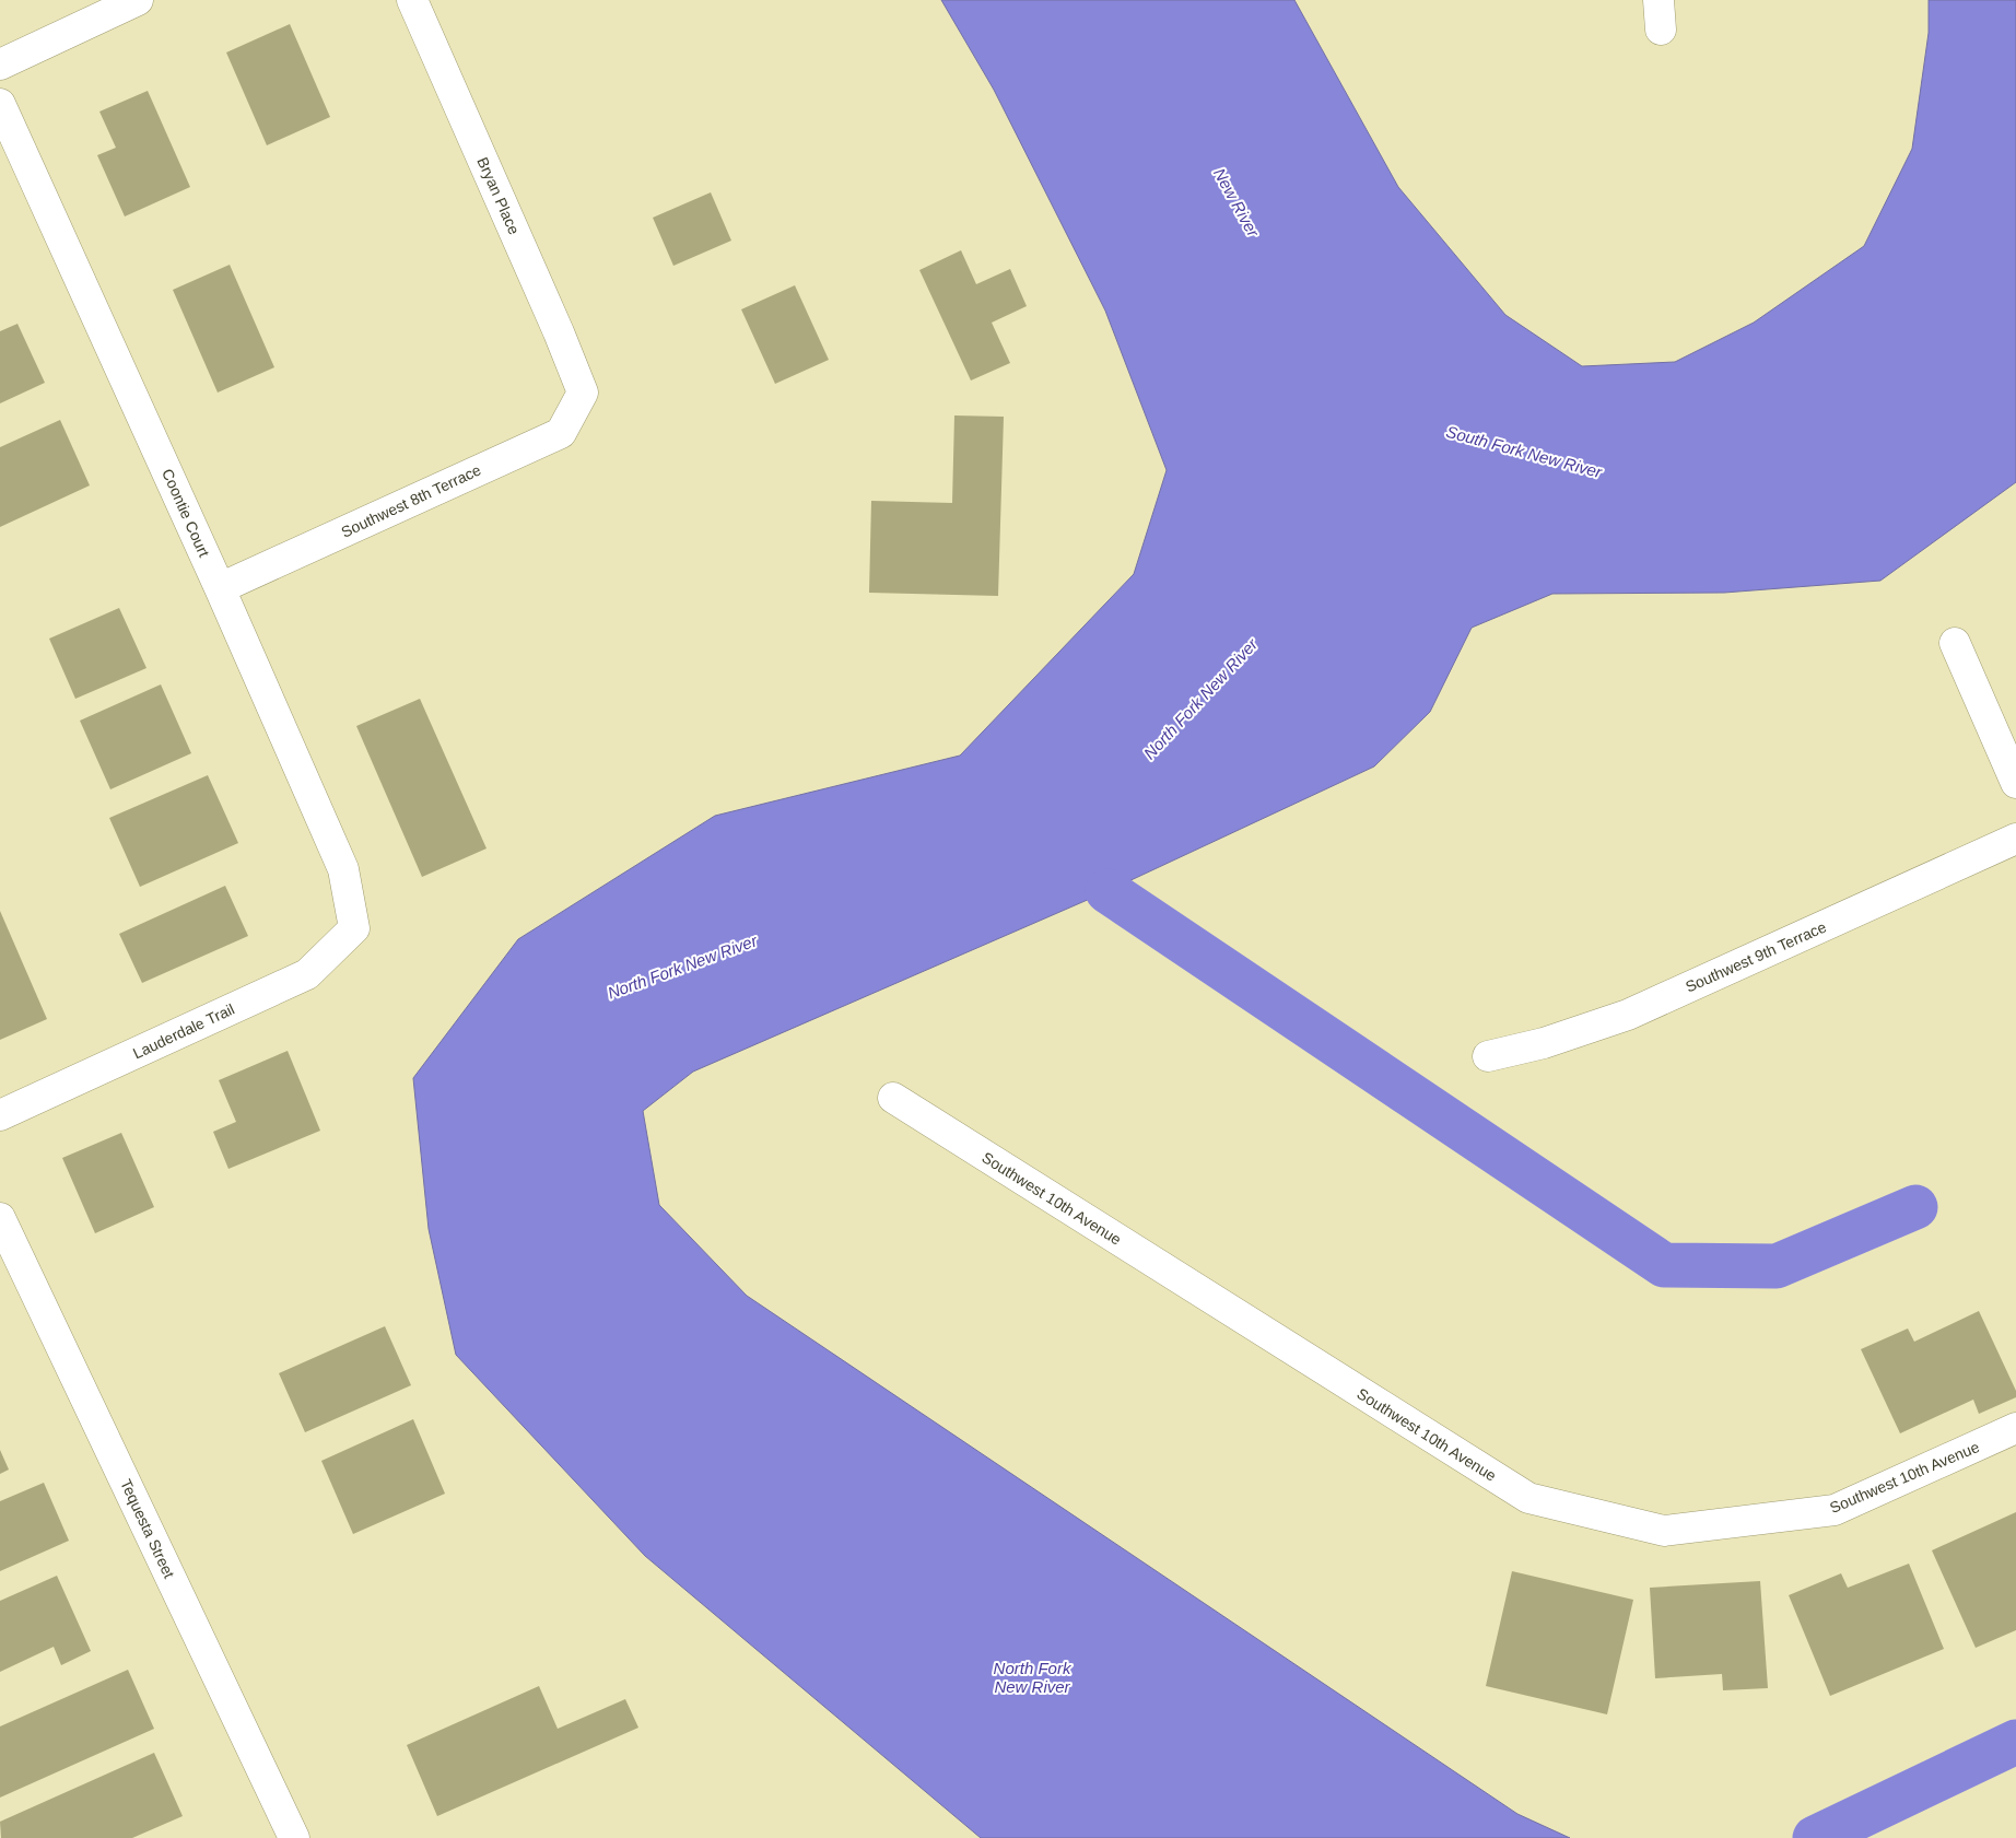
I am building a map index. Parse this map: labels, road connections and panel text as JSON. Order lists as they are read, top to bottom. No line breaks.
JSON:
{"streets":{"street":["Bryan Place","Southwest 8th Terrace","Coontie Court","Southwest 9th Terrace","Lauderdale Trail","Southwest 10th Avenue","Tequesta Street"]},"crossings":[["Bryan Place","Southwest 8th Terrace"],["Southwest 8th Terrace","Coontie Court"],["Coontie Court","Lauderdale Trail"]],"water":["New River","South Fork New River","North Fork New River"]}
